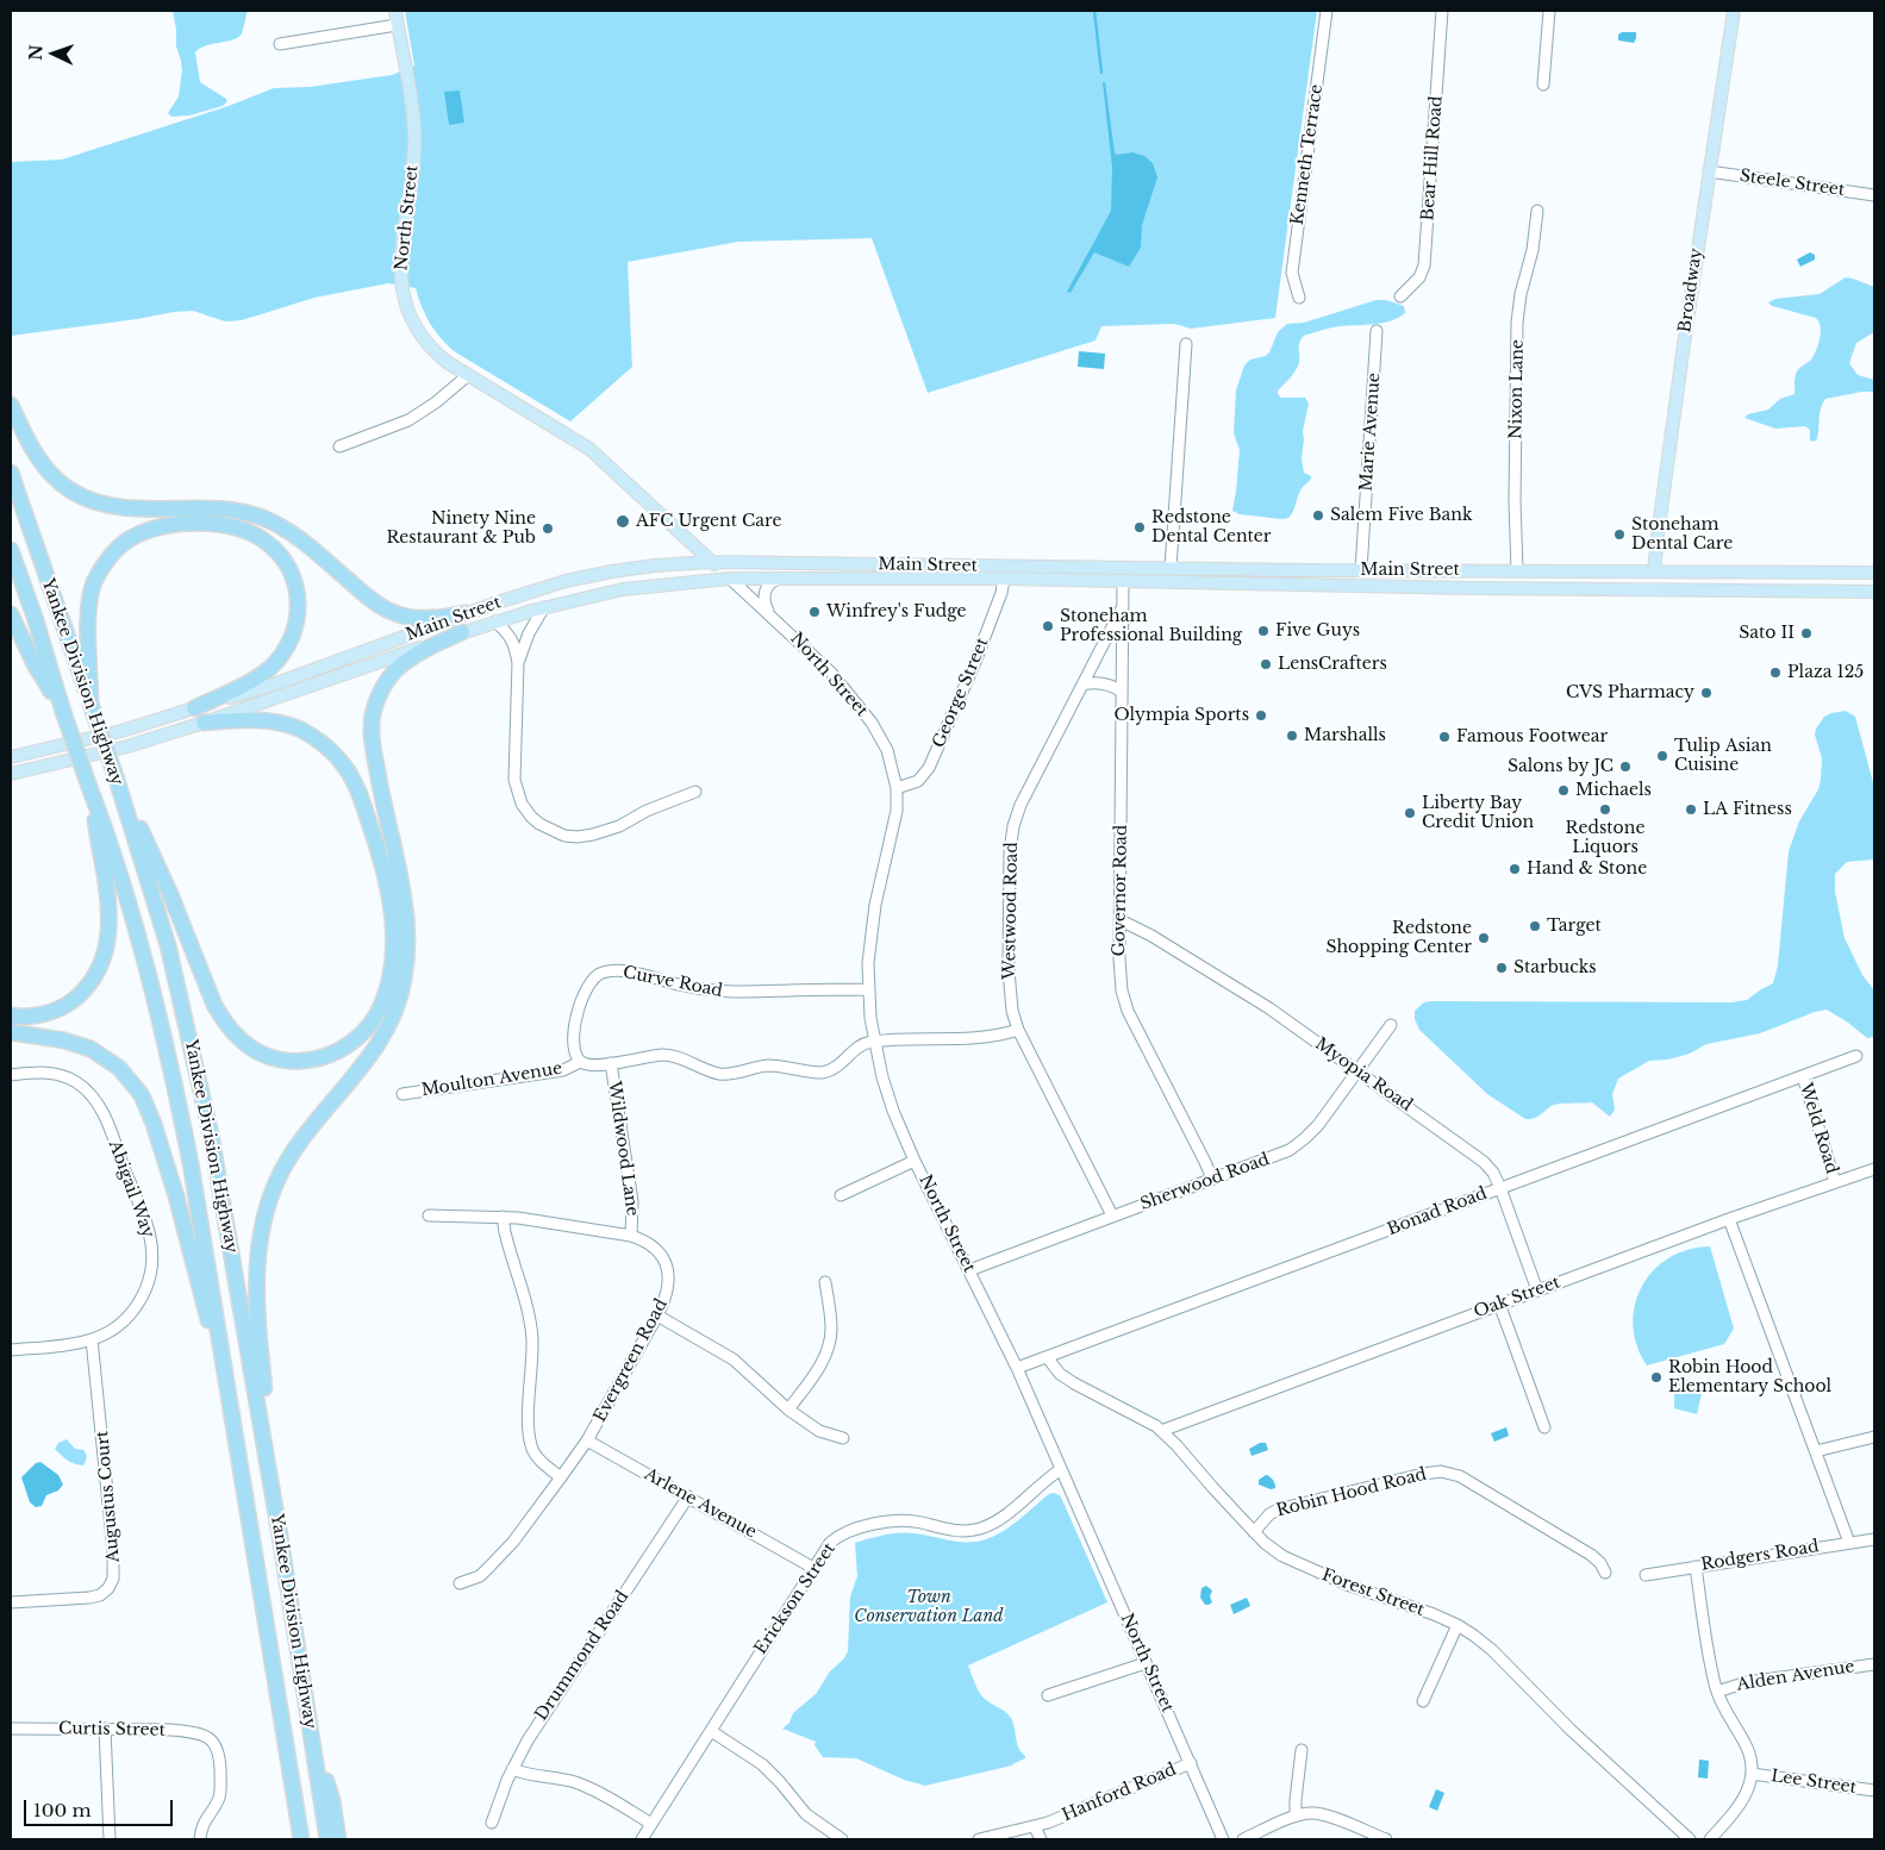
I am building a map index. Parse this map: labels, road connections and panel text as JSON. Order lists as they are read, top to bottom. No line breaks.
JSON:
{"streets":{"highway":["Yankee Division Highway"],"main road":["North Street","Broadway","Main Street"],"street":["Kenneth Terrace","Bear Hill Road","Steele Street","Nixon Lane","Marie Avenue","George Street","Governor Road","Westwood Road","Curve Road","Myopia Road","Moulton Avenue","Weld Road","Wildwood Lane","Sherwood Road","Abigail Way","Bonad Road","Oak Street","Evergreen Road","Robin Hood Road","Augustus Court","Arlene Avenue","Rodgers Road","Forest Street","Erickson Street","Drummond Road","Alden Avenue","Curtis Street","Lee Street","Hanford Road"]},"crossings":[["Steele Street","Broadway"],["North Street","Main Street"],["North Street","George Street"],["North Street","Curve Road"],["North Street","Sherwood Road"],["North Street","Bonad Road"],["North Street","Erickson Street"],["North Street","Hanford Road"],["Broadway","Main Street"],["Nixon Lane","Main Street"],["Marie Avenue","Main Street"],["Main Street","Yankee Division Highway"],["Main Street","George Street"],["Main Street","Governor Road"],["Governor Road","Westwood Road"],["Governor Road","Myopia Road"],["Governor Road","Sherwood Road"],["Westwood Road","Sherwood Road"],["Curve Road","Moulton Avenue"],["Myopia Road","Sherwood Road"],["Myopia Road","Bonad Road"],["Myopia Road","Oak Street"],["Weld Road","Bonad Road"],["Weld Road","Oak Street"],["Wildwood Lane","Evergreen Road"],["Abigail Way","Augustus Court"],["Bonad Road","Forest Street"],["Oak Street","Forest Street"],["Evergreen Road","Arlene Avenue"],["Robin Hood Road","Forest Street"],["Arlene Avenue","Erickson Street"],["Arlene Avenue","Drummond Road"]],"parks":["Town Conservation Land"],"places":["Salem Five Bank","AFC Urgent Care","Redstone Dental Center","Ninety Nine Restaurant & Pub","Stoneham Dental Care","Winfrey's Fudge","Stoneham Professional Building","Five Guys","Sato II","LensCrafters","Plaza 125","CVS Pharmacy","Olympia Sports","Marshalls","Famous Footwear","Tulip Asian Cuisine","Salons by JC","Michaels","Redstone Liquors","LA Fitness","Liberty Bay Credit Union","Hand & Stone","Target","Redstone Shopping Center","Starbucks","Robin Hood Elementary School"],"scale_bar":"100 m","north":"left"}
